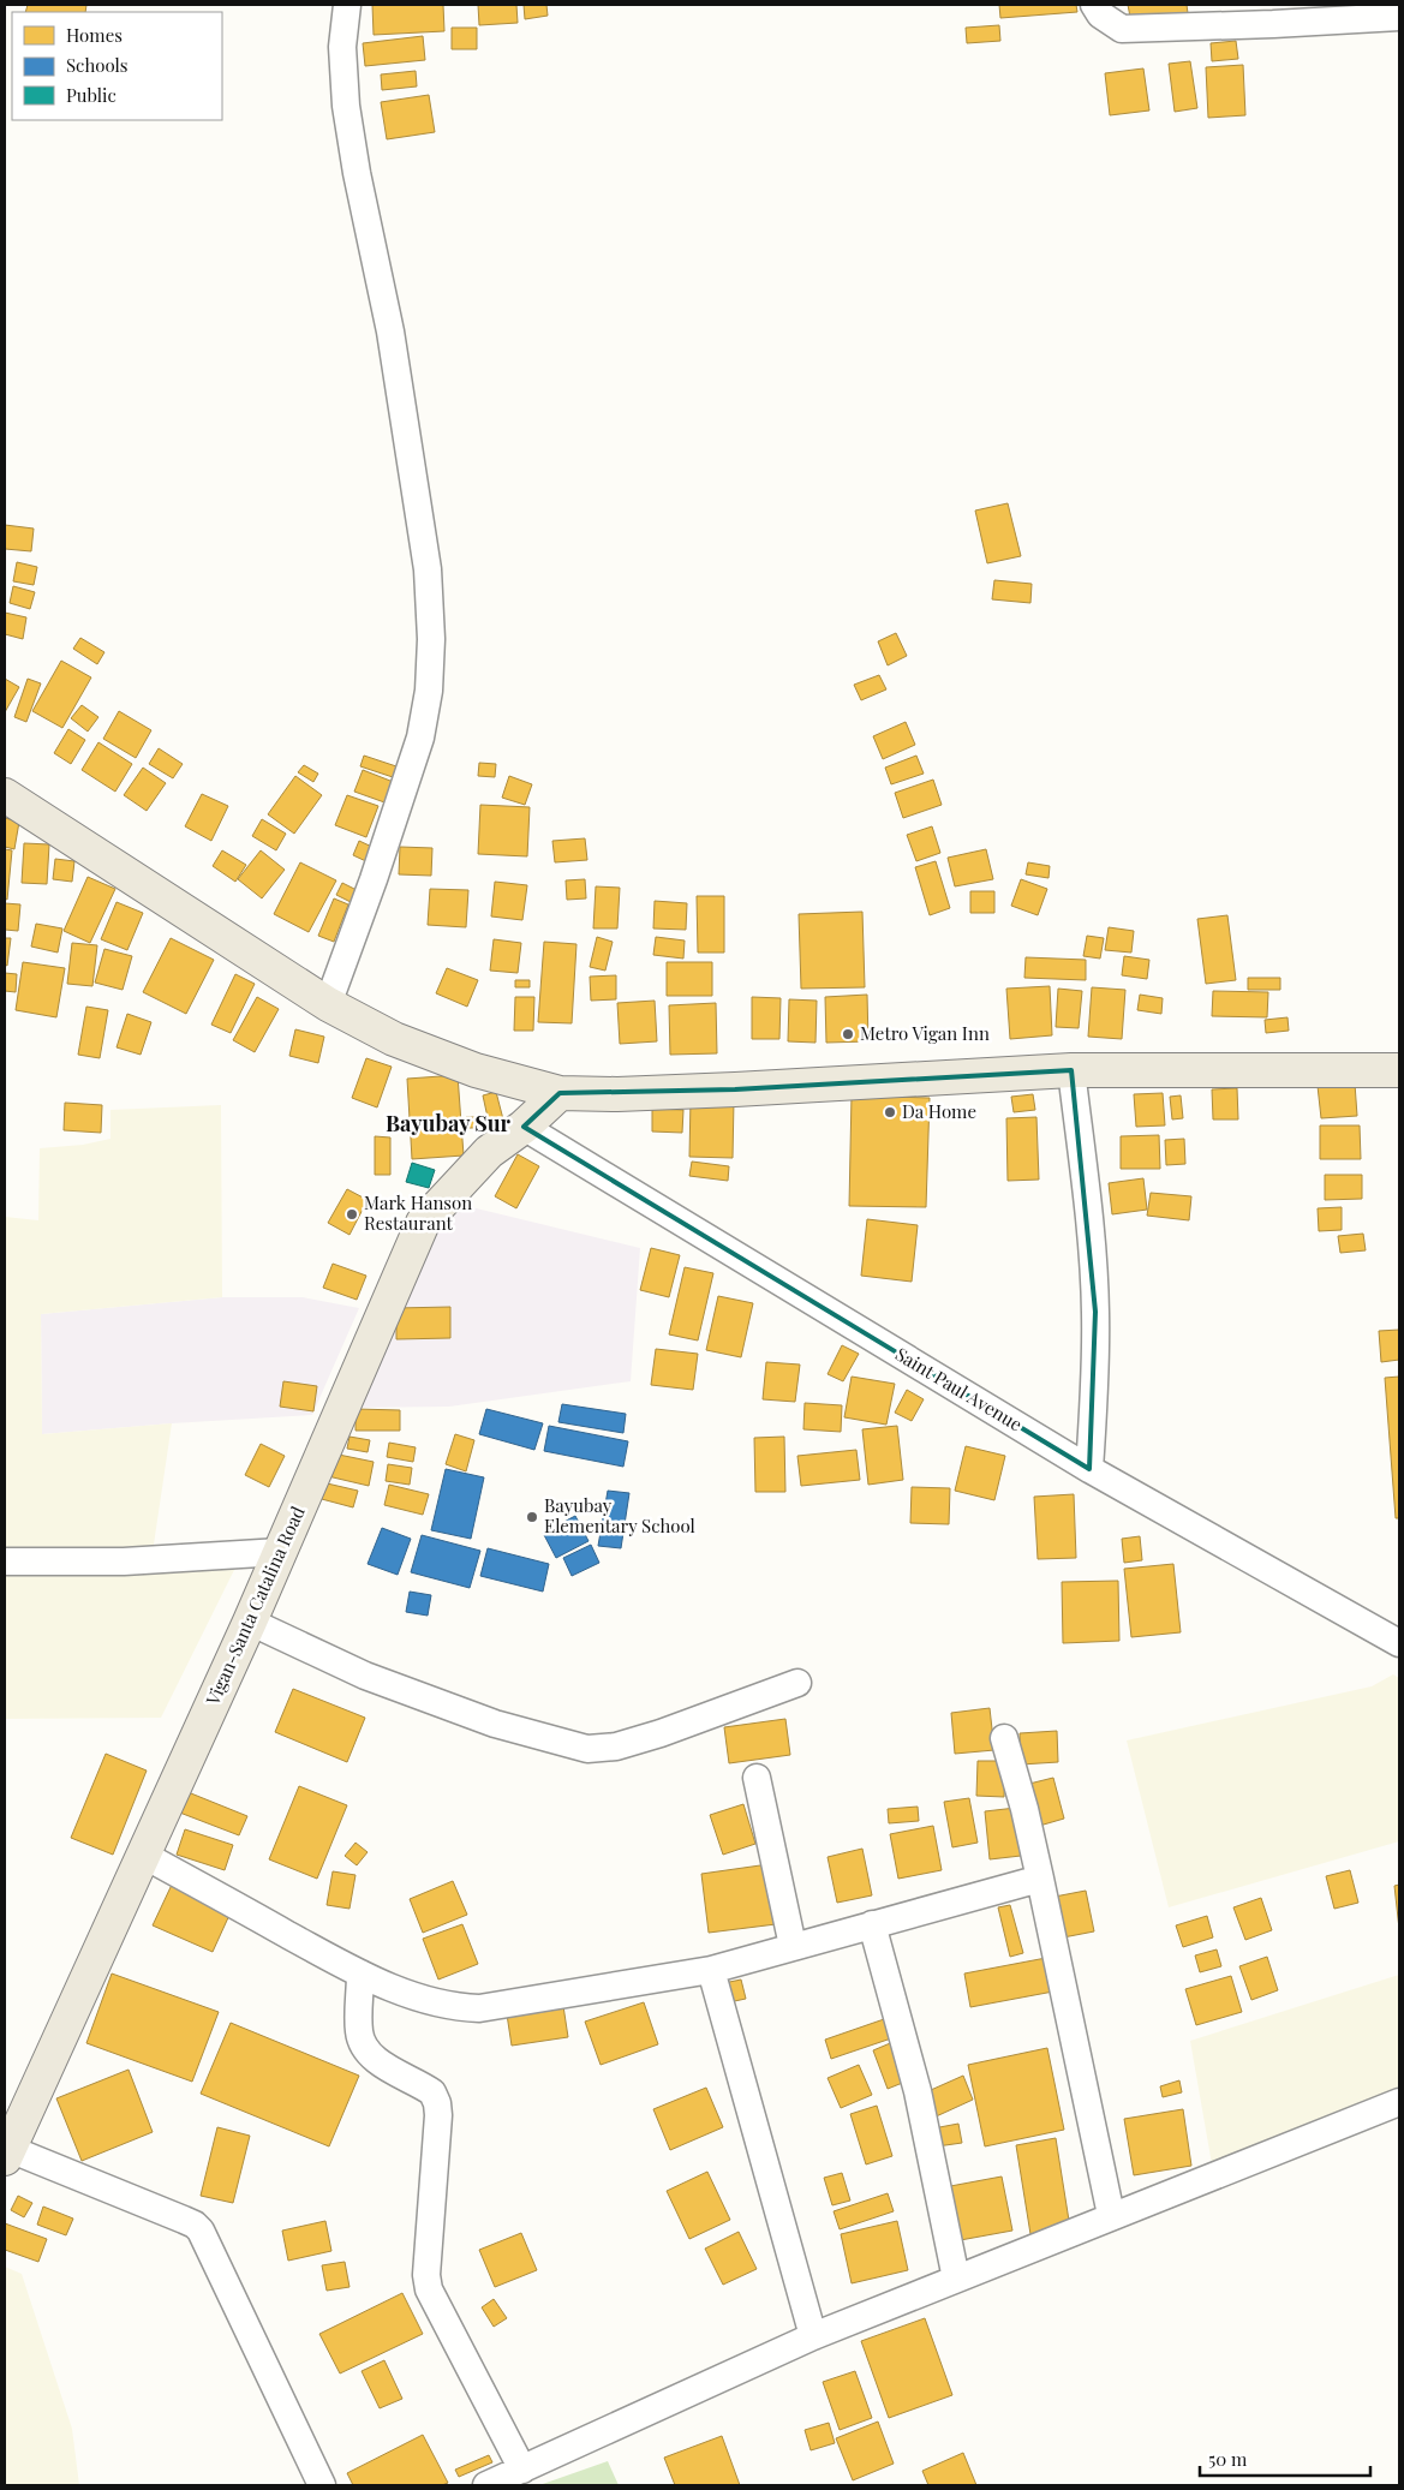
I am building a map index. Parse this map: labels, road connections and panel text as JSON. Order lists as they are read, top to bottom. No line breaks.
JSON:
{"streets":{"main road":["Vigan-Santa Catalina Road"],"street":["Saint Paul Avenue"]},"crossings":[["Saint Paul Avenue","Vigan-Santa Catalina Road"]],"districts":["Bayubay Sur"],"places":["Metro Vigan Inn","Da Home","Mark Hanson Restaurant","Bayubay Elementary School"],"legend":["Homes","Schools","Public"],"scale_bar":"50 m"}
